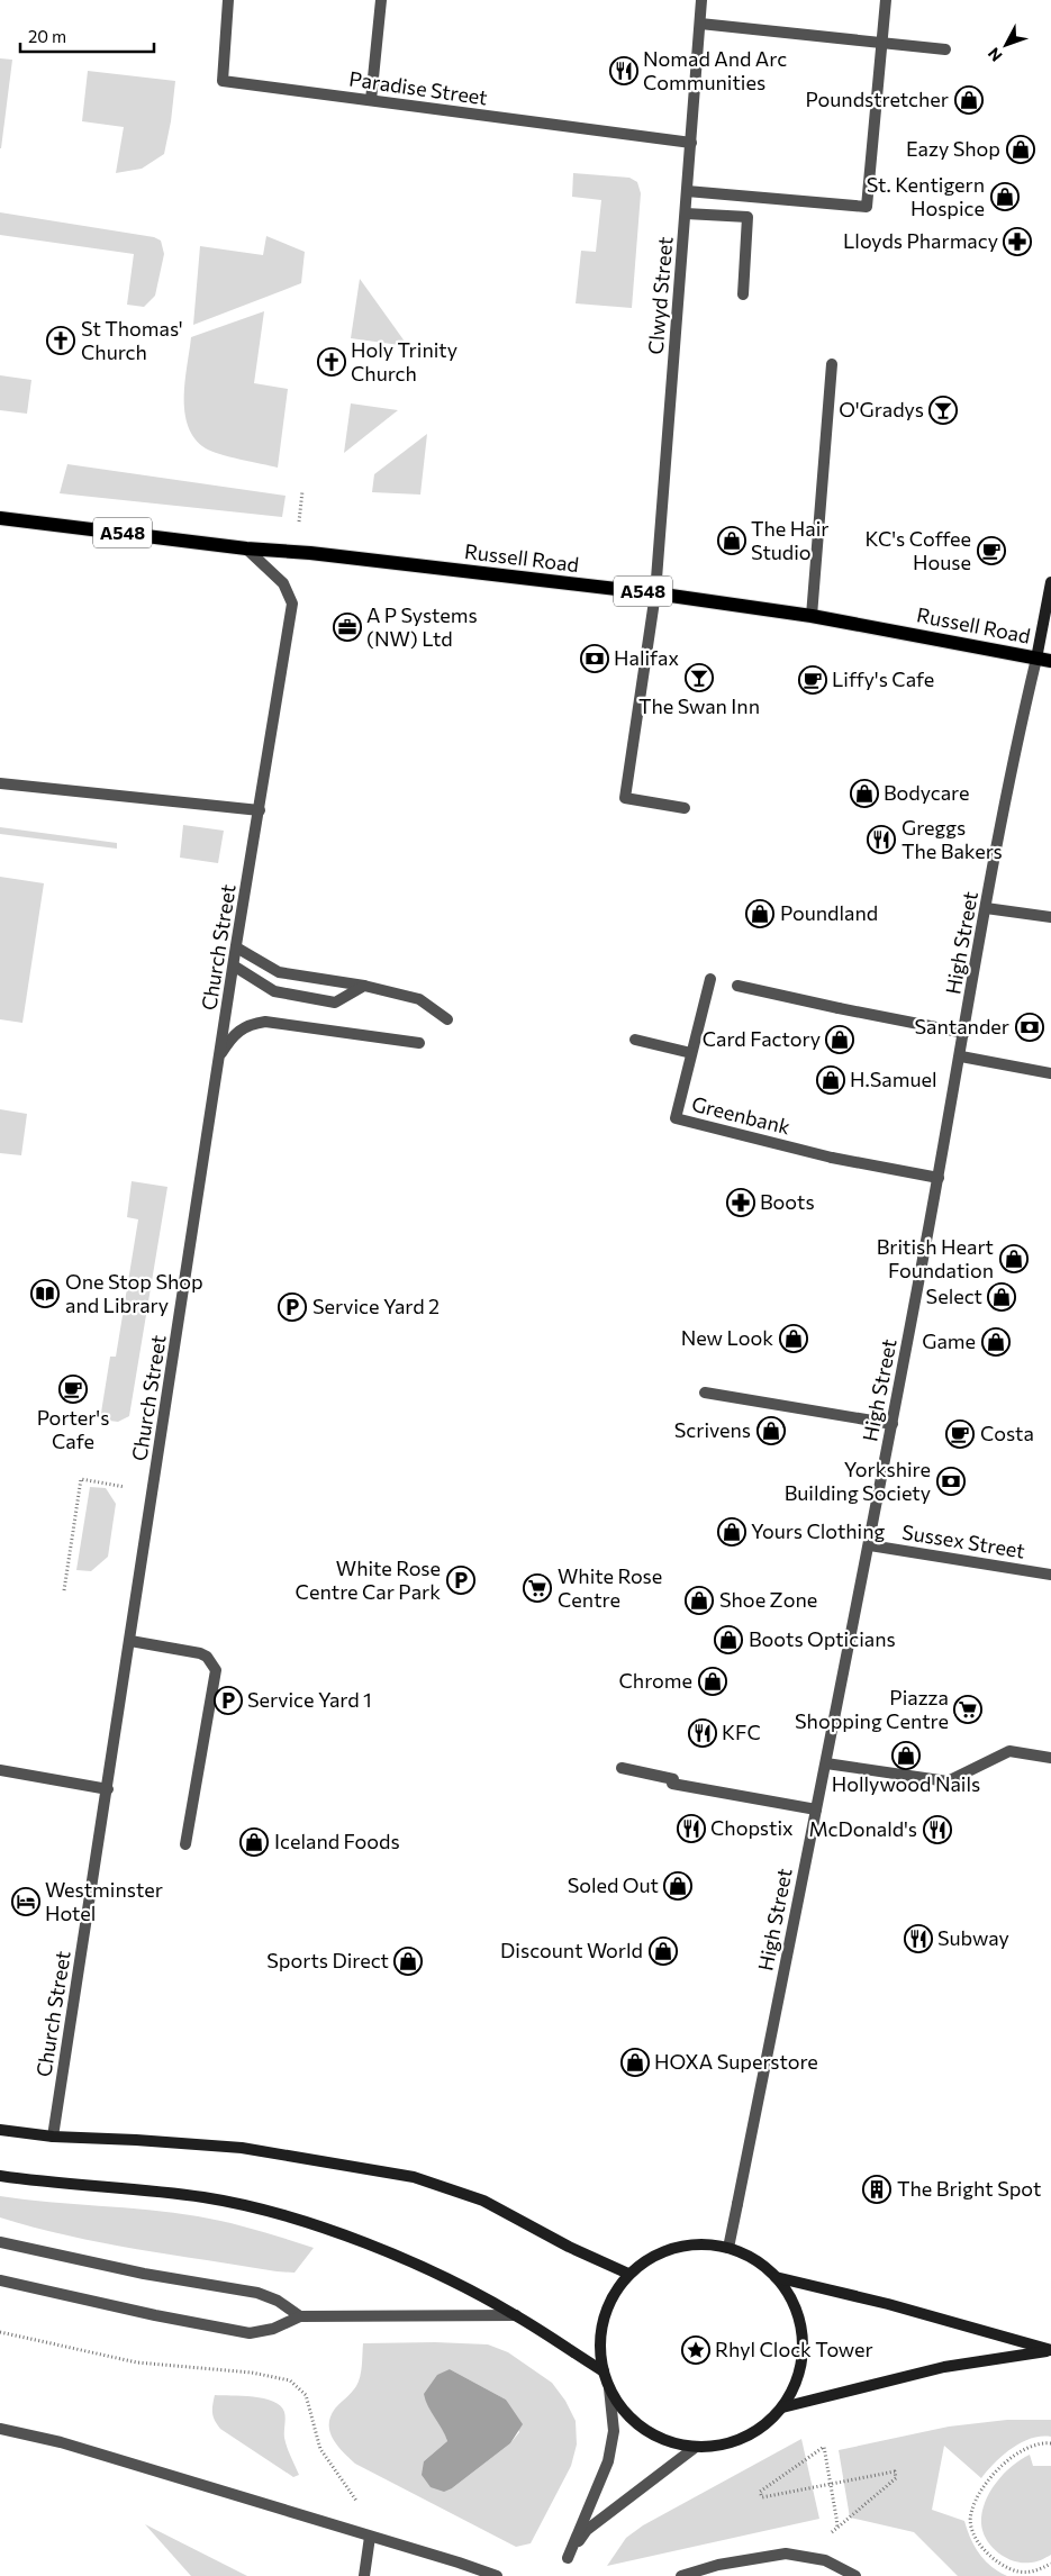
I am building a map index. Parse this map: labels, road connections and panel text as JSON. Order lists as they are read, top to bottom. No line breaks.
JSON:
{"streets":{"main road":["A548","Russell Road","High Street"],"street":["Paradise Street","Clwyd Street","Church Street","Greenbank","Sussex Street"]},"crossings":[["Paradise Street","Clwyd Street"],["Clwyd Street","Russell Road"],["A548","Russell Road"],["A548","High Street"],["Russell Road","High Street"],["Russell Road","Church Street"],["High Street","Greenbank"],["High Street","Sussex Street"]],"places":{"restaurant":["Nomad And Arc Communities","Greggs The Bakers","KFC","Chopstix","McDonald's","Subway"],"shop":["Poundstretcher","Eazy Shop","St. Kentigern Hospice","The Hair Studio","Bodycare","Poundland","Card Factory","H.Samuel","British Heart Foundation","Select","New Look","Game","Scrivens","Yours Clothing","Shoe Zone","Boots Opticians","Chrome","Hollywood Nails","Iceland Foods","Soled Out","Discount World","Sports Direct","HOXA Superstore"],"pharmacy":["Lloyds Pharmacy","Boots"],"church":["St Thomas' Church","Holy Trinity Church"],"bar":["O'Gradys","The Swan Inn"],"cafe":["KC's Coffee House","Liffy's Cafe","Porter's Cafe","Costa"],"office":["A P Systems (NW) Ltd"],"bank":["Halifax","Santander","Yorkshire Building Society"],"library":["One Stop Shop and Library"],"parking":["Service Yard 2","White Rose Centre Car Park","Service Yard 1"],"supermarket":["White Rose Centre","Piazza Shopping Centre"],"hotel":["Westminster Hotel"],"building":["The Bright Spot"],"place":["Rhyl Clock Tower"]},"scale_bar":"20 m","north":"bottom left"}
